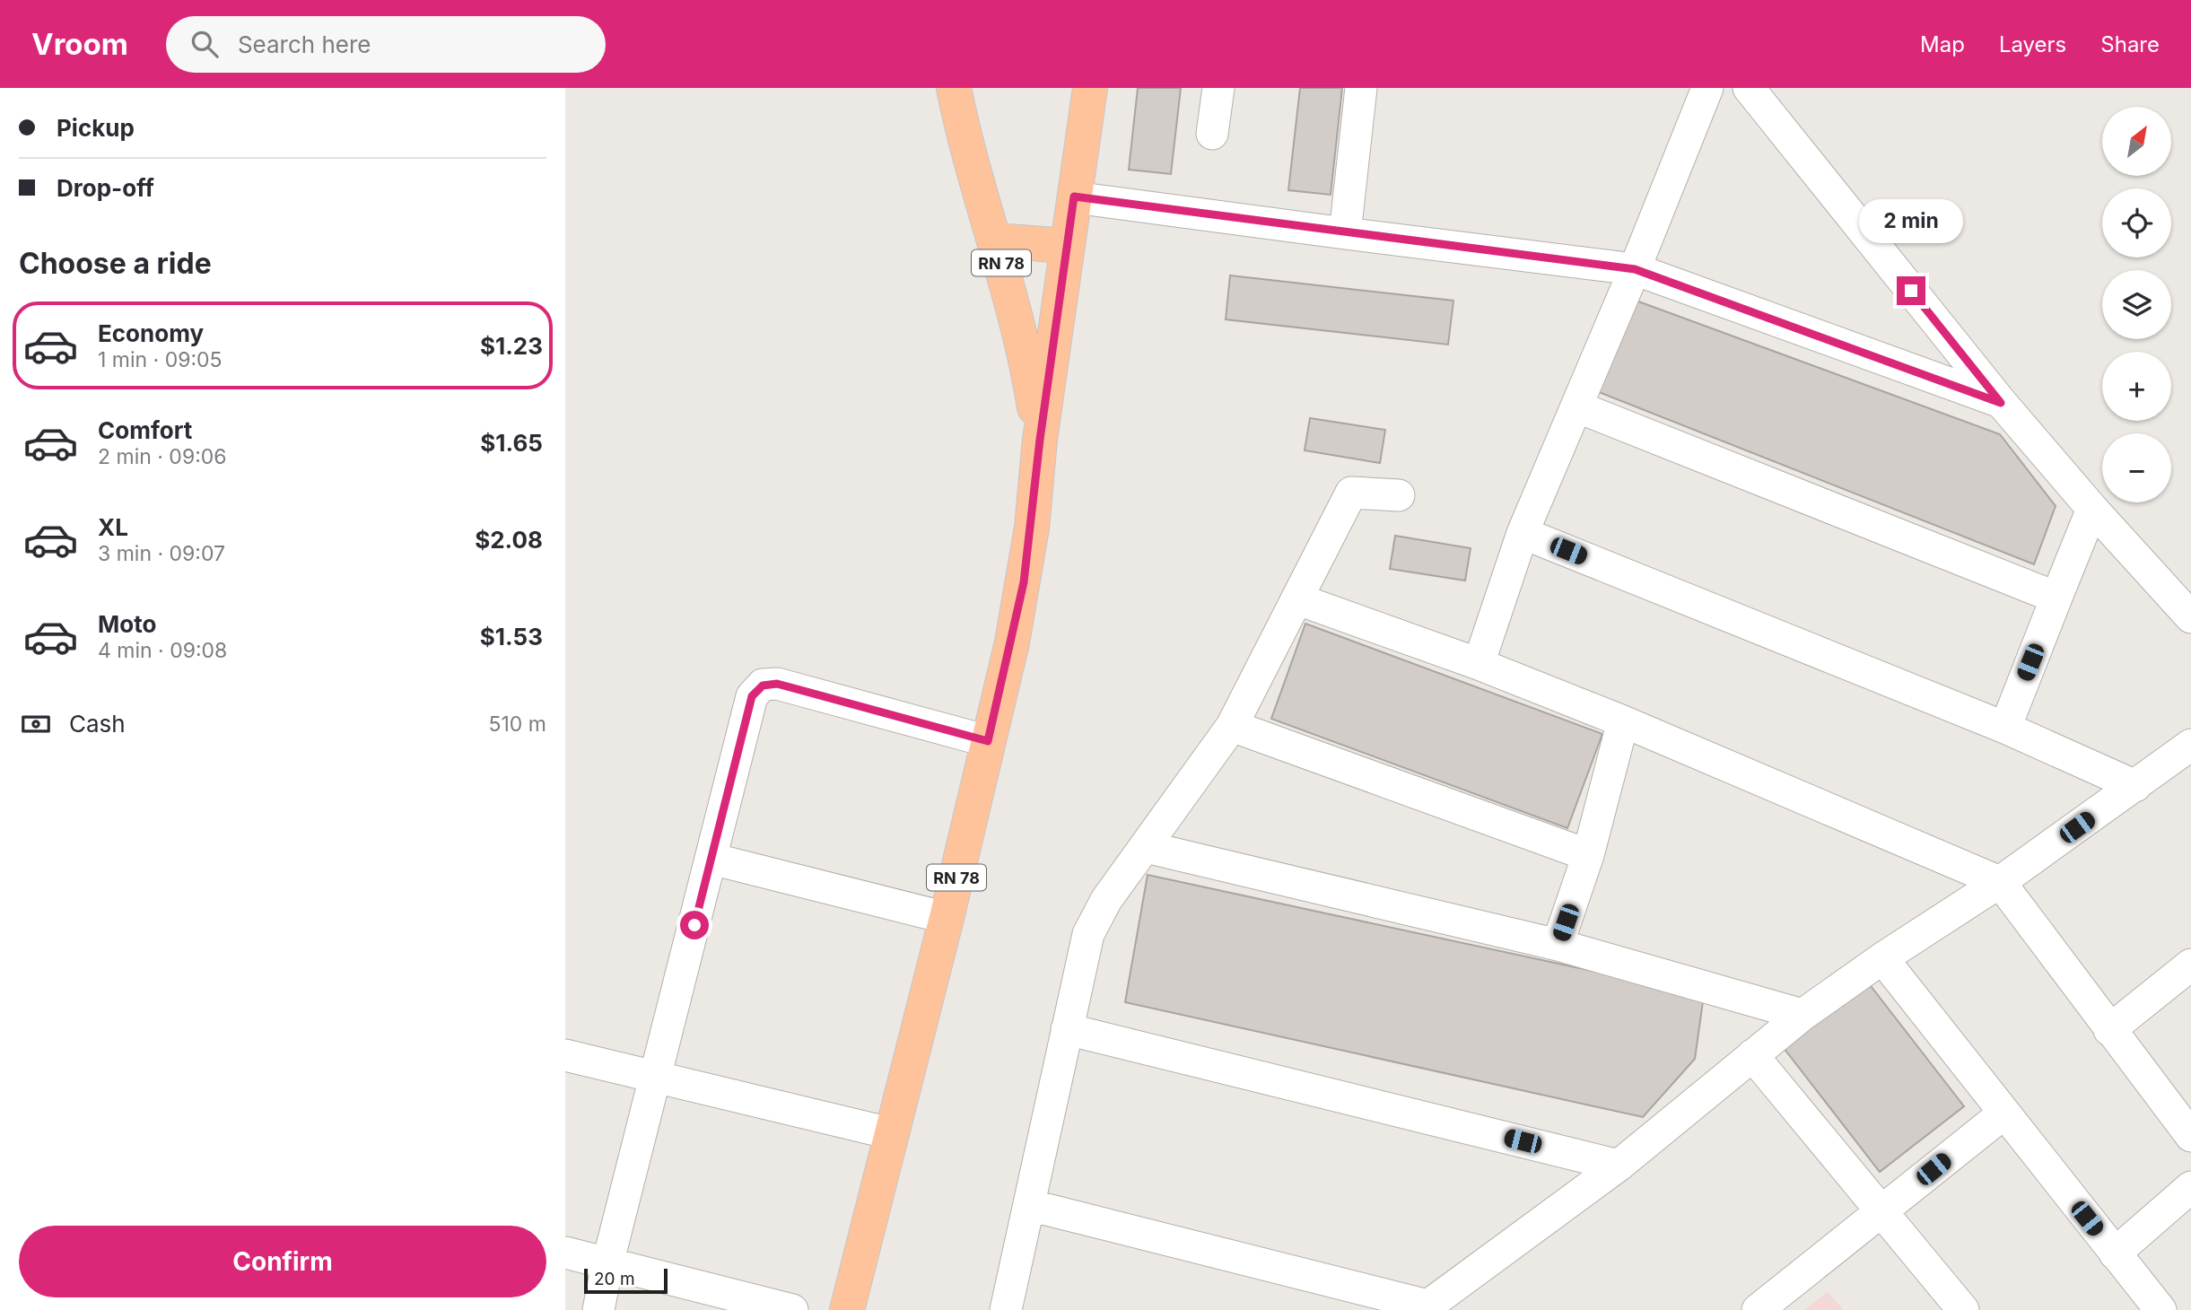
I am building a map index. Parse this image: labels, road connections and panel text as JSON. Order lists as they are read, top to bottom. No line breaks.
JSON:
{"streets":{"main road":["RN 78"]},"scale_bar":"20 m","north":"top right","page":{"header":"Vroom","search":"Search here","nav":["Map","Layers","Share"],"banner":["Pickup","Drop-off"],"map_buttons":["+","−"],"bubble":"2 min","heading":"Choose a ride","list":[{"name":"Economy","note":"1 min · 09:05","value":"$1.23"},{"name":"Comfort","note":"2 min · 09:06","value":"$1.65"},{"name":"XL","note":"3 min · 09:07","value":"$2.08"},{"name":"Moto","note":"4 min · 09:08","value":"$1.53"}],"pay":["Cash","510 m"],"buttons":"Confirm","scale":"20 m"}}
